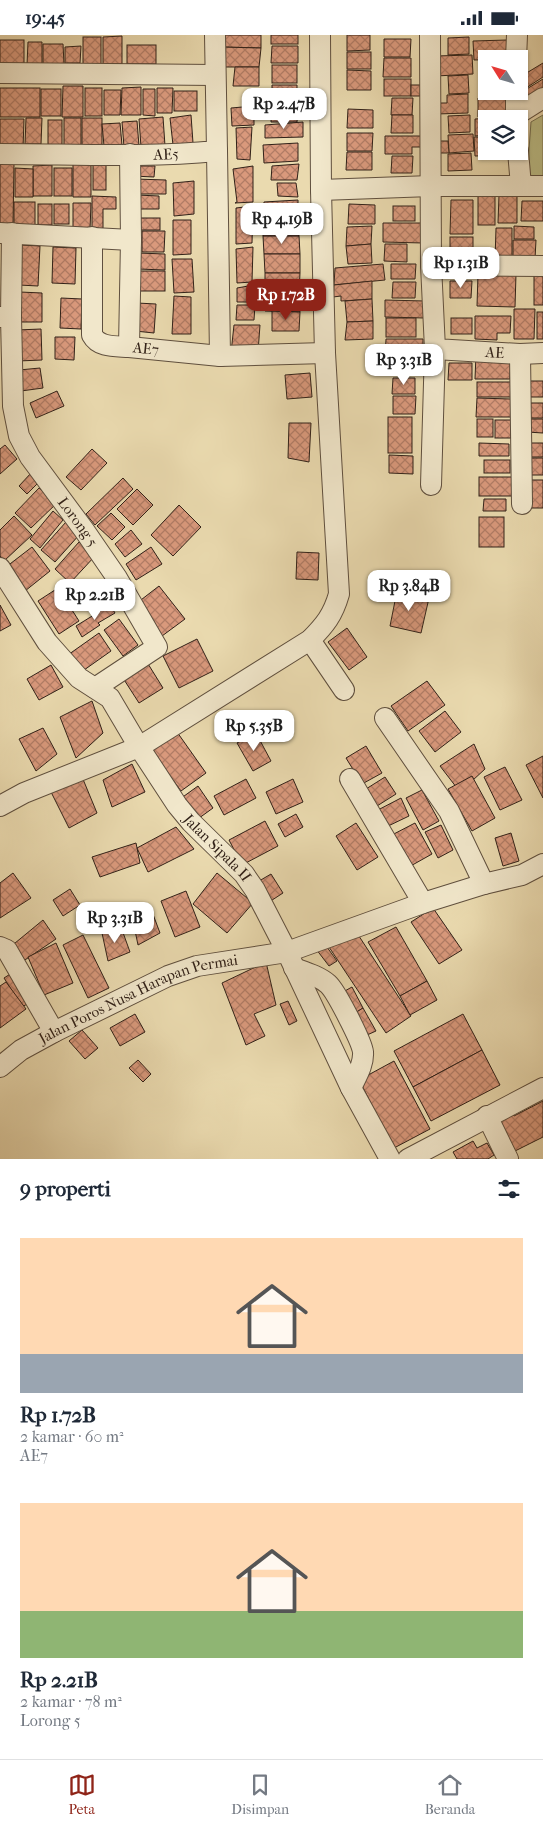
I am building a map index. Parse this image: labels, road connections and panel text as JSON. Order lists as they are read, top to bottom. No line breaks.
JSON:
{"streets":{"street":["AE5","AE7","AE","Lorong 5","Jalan Sipala II","Jalan Poros Nusa Harapan Permai"]},"crossings":[["AE5","AE7"],["Lorong 5","Jalan Sipala II"],["Jalan Sipala II","Jalan Poros Nusa Harapan Permai"]],"north":"top left","page":{"status":"19:45","price":["Rp 2.47B","Rp 4.19B","Rp 1.31B","Rp 1.72B","Rp 3.31B","Rp 3.84B","Rp 2.21B","Rp 5.35B","Rp 3.31B"],"heading":"9 properti","list":[{"name":"Rp 1.72B","note":"2 kamar · 60 m² · AE7"},{"name":"Rp 2.21B","note":"2 kamar · 78 m² · Lorong 5"}],"tabs":["Peta","Disimpan","Beranda"]}}
